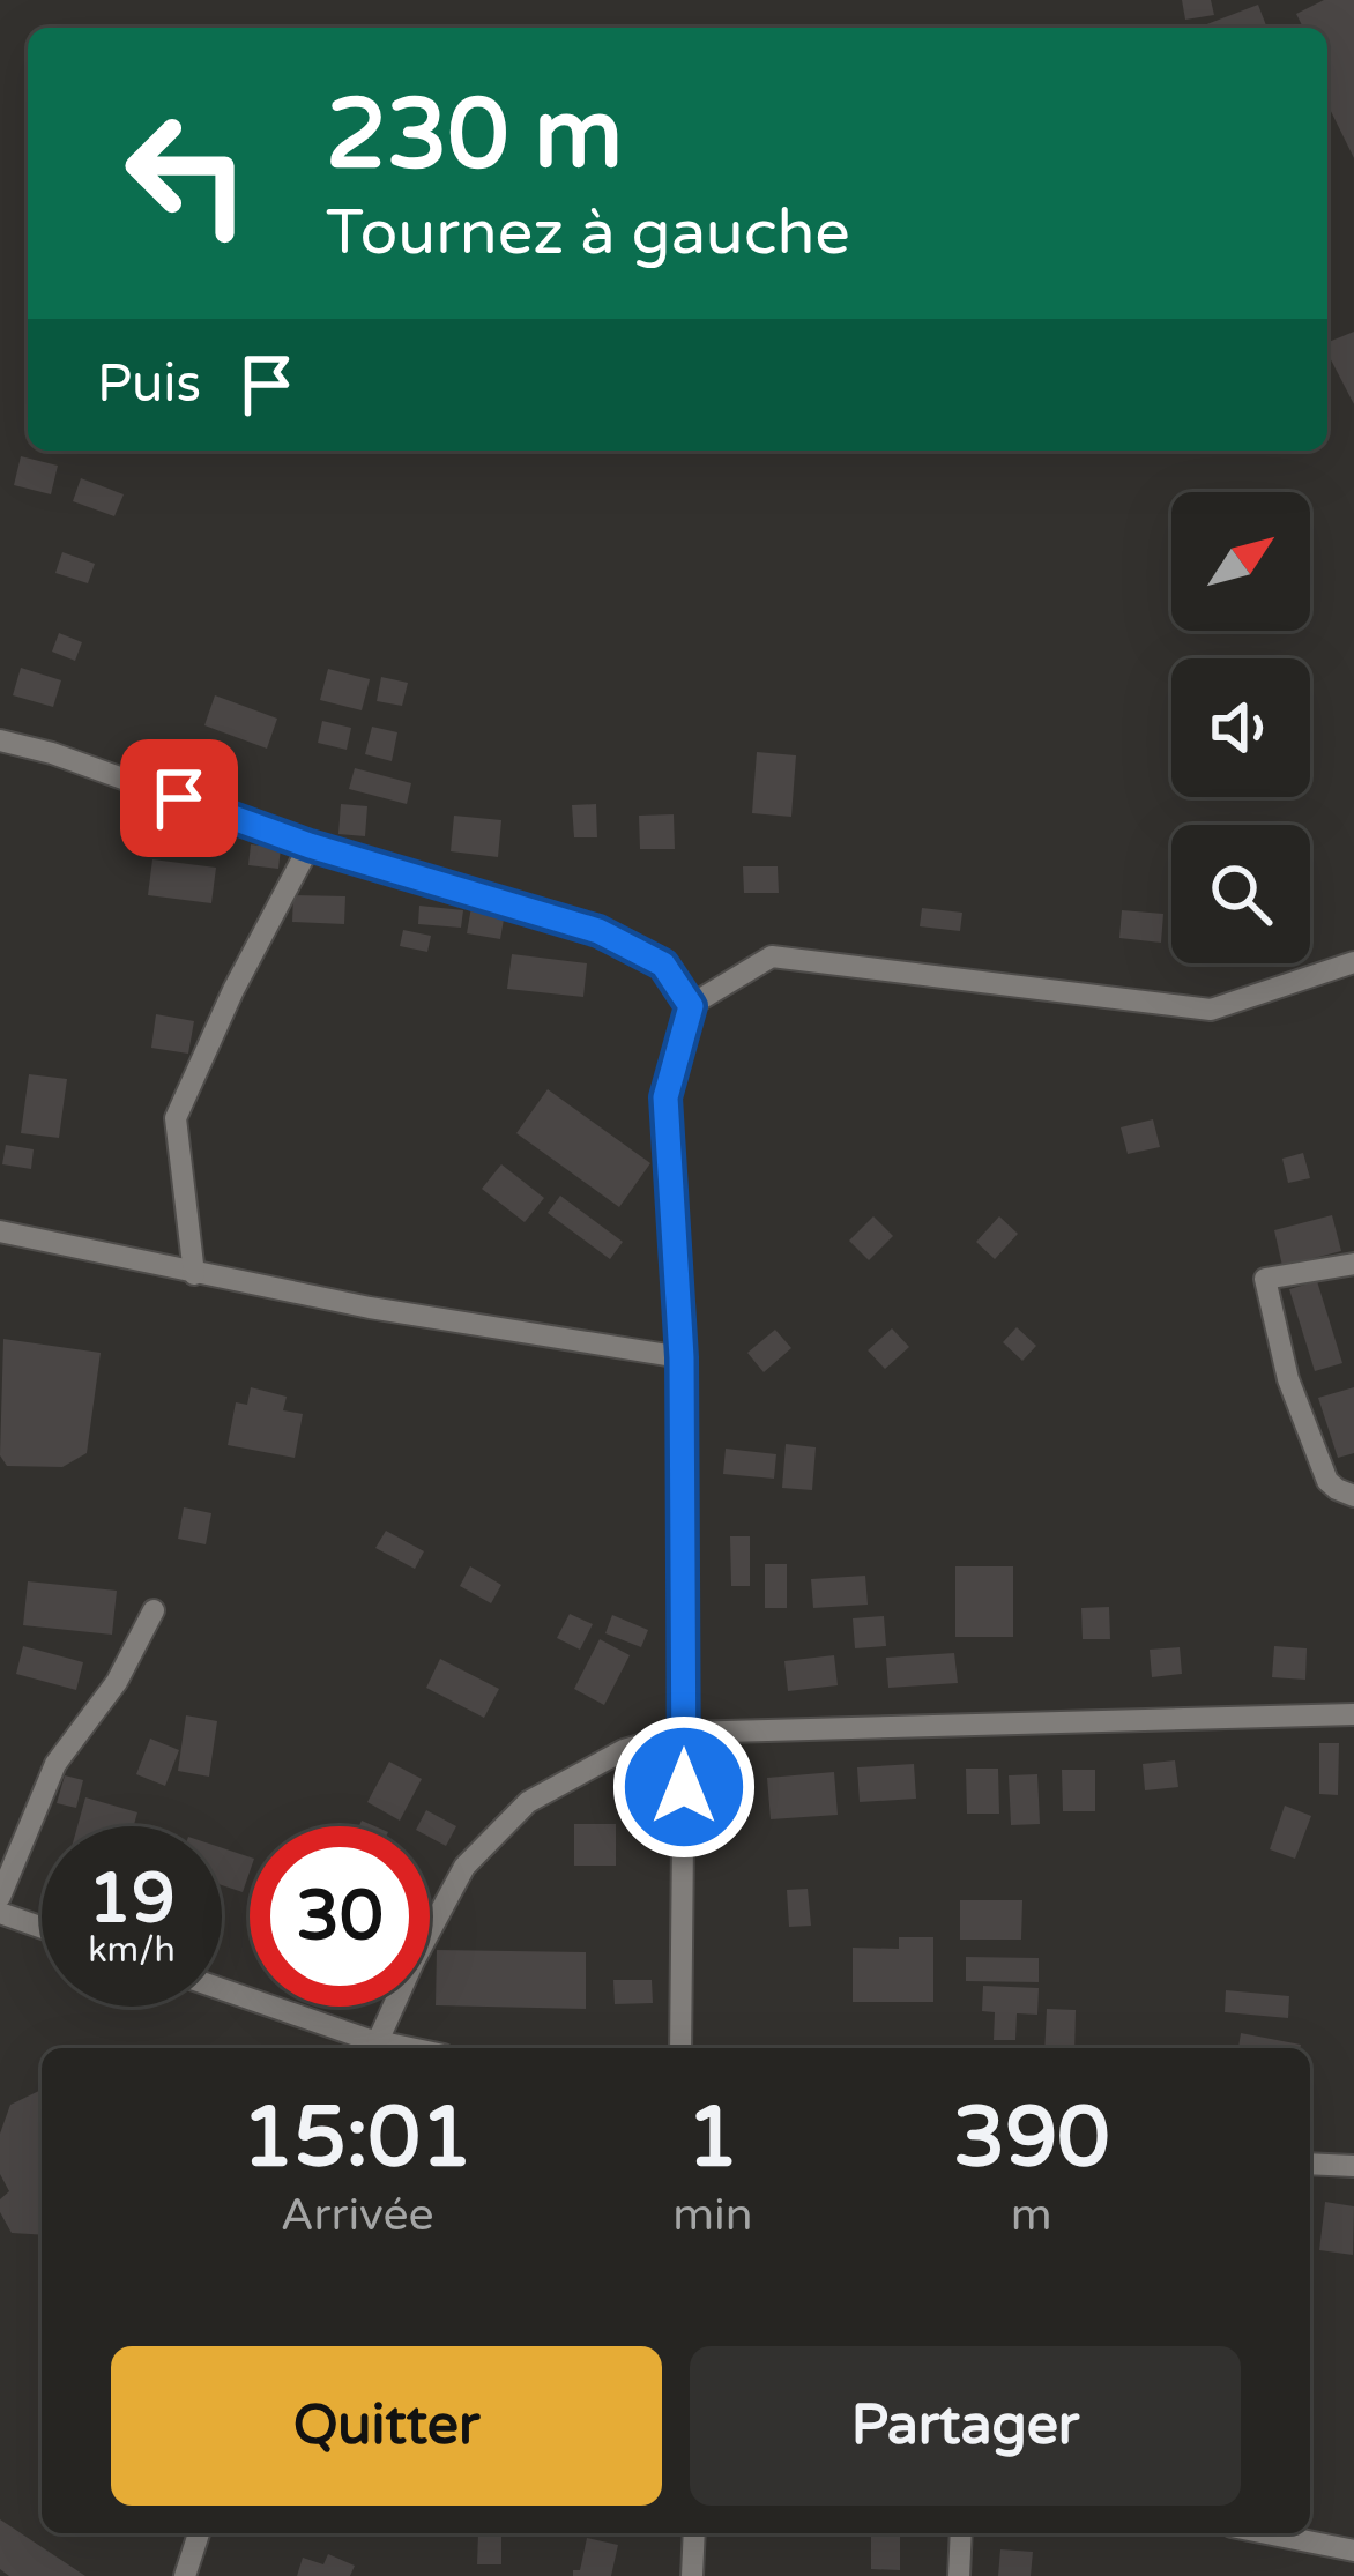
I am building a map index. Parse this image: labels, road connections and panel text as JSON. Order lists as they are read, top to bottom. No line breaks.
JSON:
{"north":"top right","page":{"turn":["230 m","Tournez à gauche"],"then":"Puis","speed":"19 km/h","limit":"30","eta":["15:01","Arrivée","1","min","390","m"],"buttons":["Quitter","Partager"]}}
